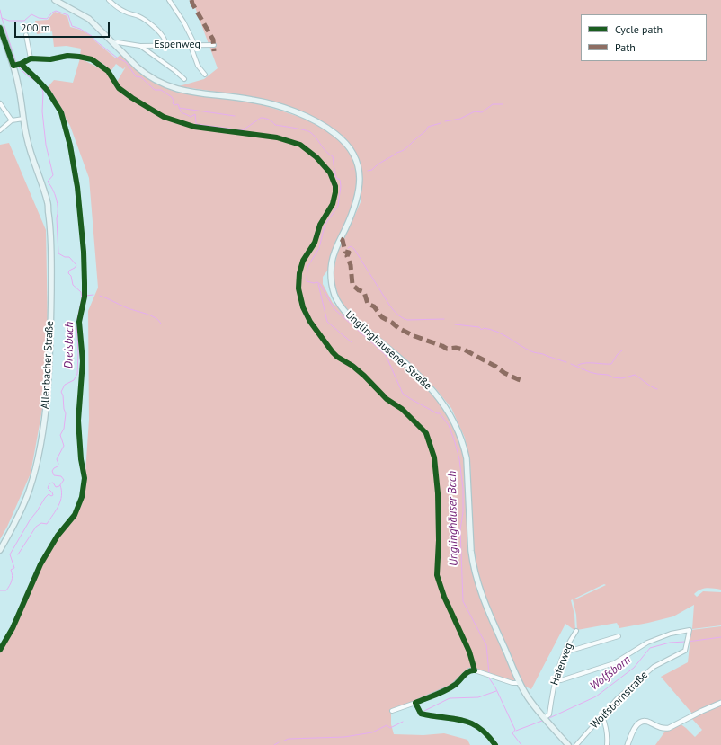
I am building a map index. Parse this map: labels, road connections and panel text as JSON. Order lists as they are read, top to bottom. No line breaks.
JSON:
{"streets":{"main road":["Unglinghausener Straße","Allenbacher Straße"],"street":["Espenweg","Haferweg","Wolfsbornstraße"]},"crossings":[["Espenweg","Unglinghausener Straße"],["Unglinghausener Straße","Haferweg"],["Haferweg","Wolfsbornstraße"]],"water":["Dreisbach","Unglinghäuser Bach","Wolfsborn"],"legend":["Cycle path","Path"],"scale_bar":"200 m"}
